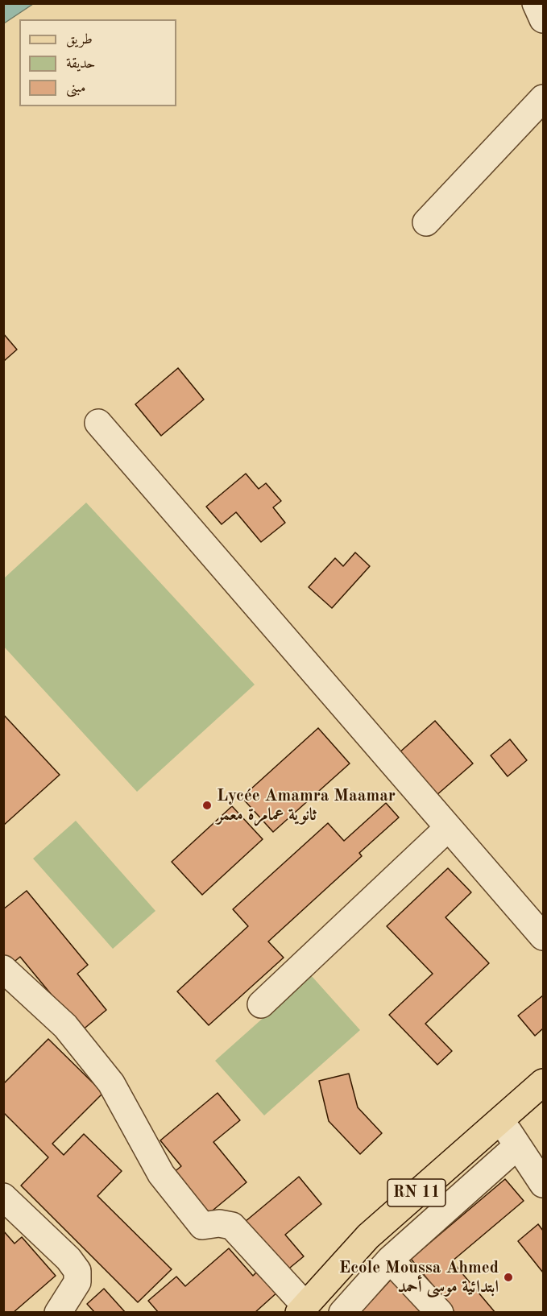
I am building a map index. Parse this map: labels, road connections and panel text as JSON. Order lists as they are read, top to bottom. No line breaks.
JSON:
{"streets":{"main road":["RN 11"]},"places":["Lycée Amamra Maamar ثانوية عمامرة معمر","Ecole Moussa Ahmed ابتدائية موسى أحمد"],"legend":["طريق","حديقة","مبنى"]}
